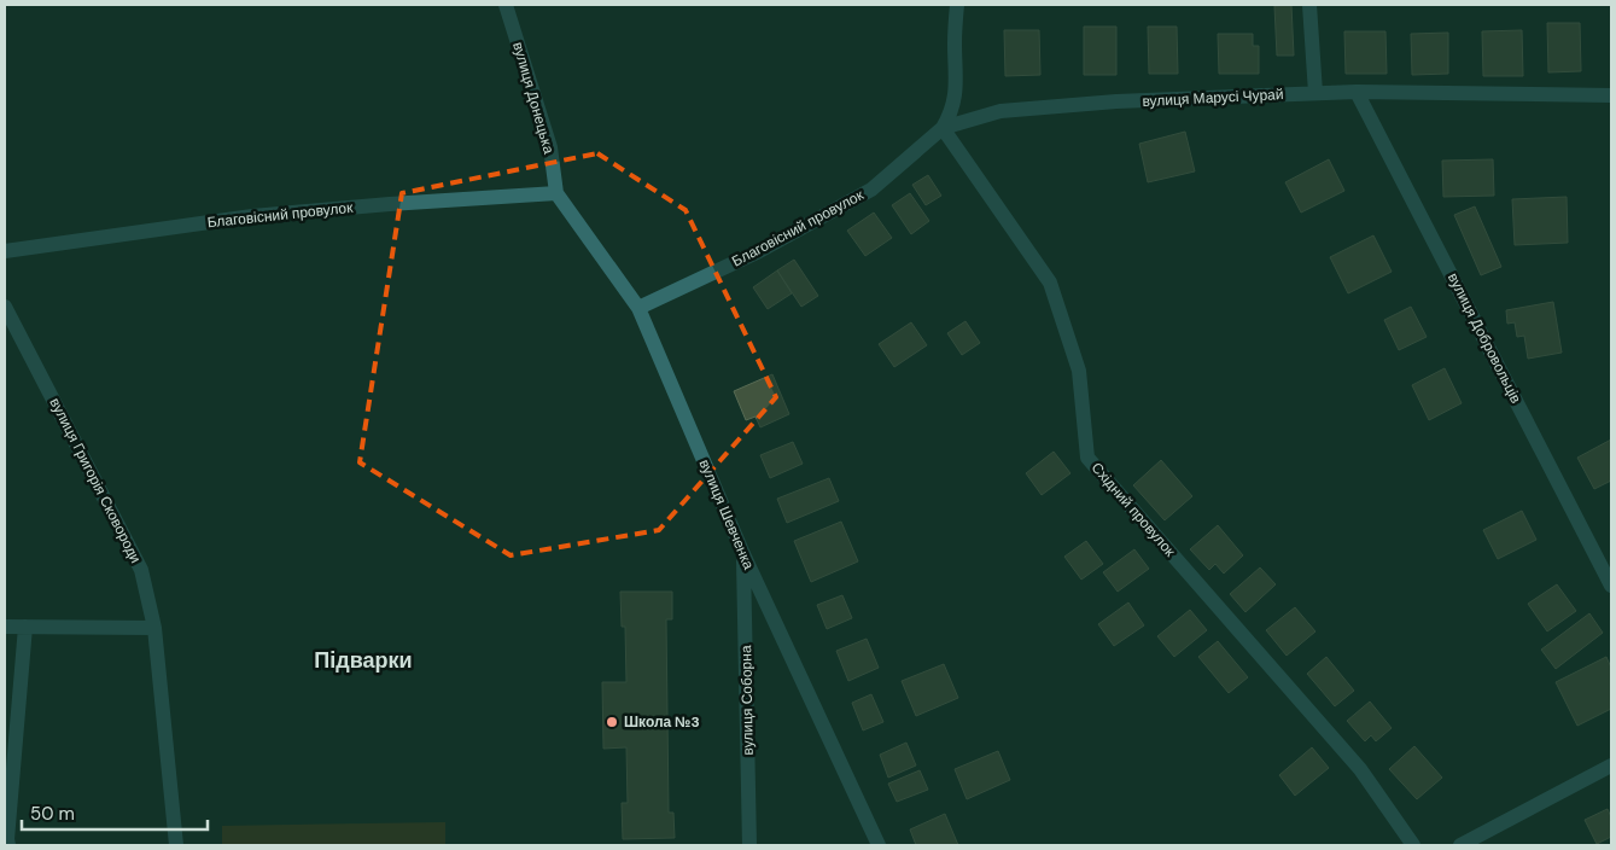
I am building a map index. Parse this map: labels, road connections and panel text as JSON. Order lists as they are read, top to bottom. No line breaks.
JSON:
{"streets":{"street":["вулиця Донецька","вулиця Марусі Чурай","Благовісний провулок","вулиця Добровольців","вулиця Григорія Сковороди","Східний провулок","вулиця Шевченка","вулиця Соборна"]},"crossings":[["вулиця Донецька","Благовісний провулок"],["вулиця Донецька","вулиця Шевченка"],["вулиця Марусі Чурай","Благовісний провулок"],["вулиця Марусі Чурай","вулиця Добровольців"],["вулиця Марусі Чурай","Східний провулок"],["Благовісний провулок","Східний провулок"],["Благовісний провулок","вулиця Шевченка"],["вулиця Шевченка","вулиця Соборна"]],"districts":["Підварки"],"places":["Школа №3"],"scale_bar":"50 m"}
